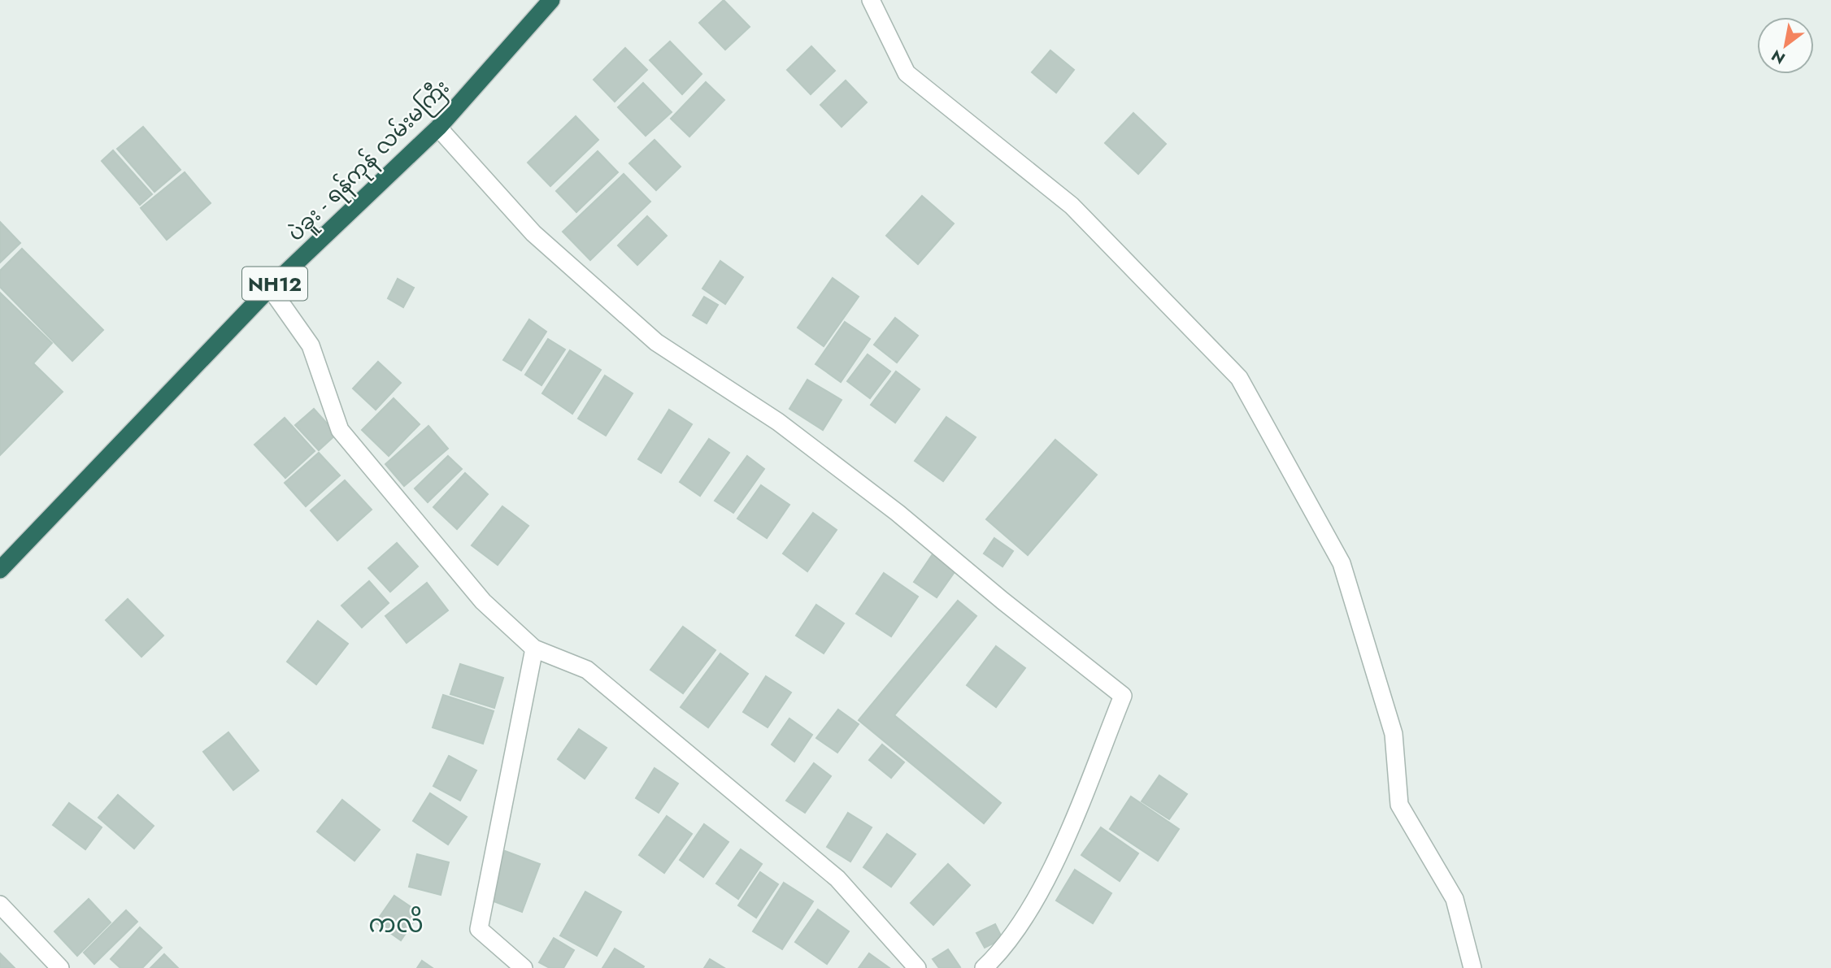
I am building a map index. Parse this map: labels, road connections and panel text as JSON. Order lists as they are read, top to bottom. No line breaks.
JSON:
{"streets":{"highway":["ပဲခူး - ရန်ကုန် လမ်းမကြီး","NH12"]},"districts":["ကလိ"],"north":"bottom left"}
